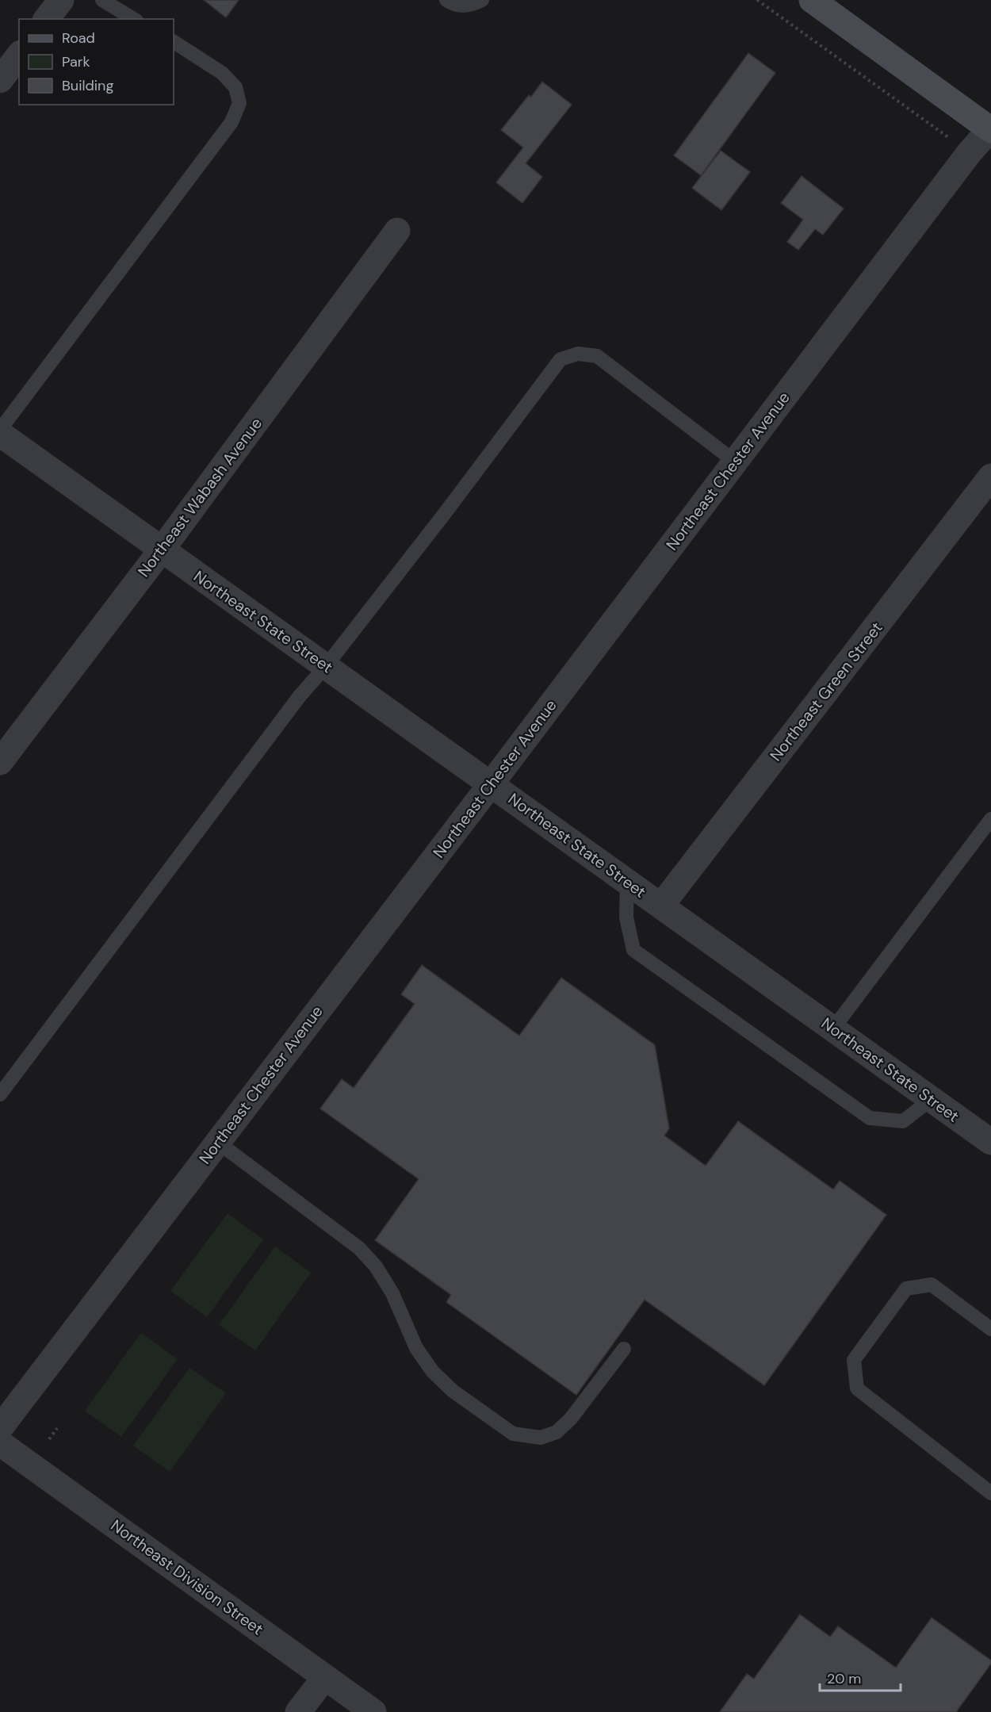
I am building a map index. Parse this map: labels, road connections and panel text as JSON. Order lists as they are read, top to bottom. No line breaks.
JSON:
{"streets":{"street":["Northeast Chester Avenue","Northeast Wabash Avenue","Northeast State Street","Northeast Green Street","Northeast Division Street"]},"crossings":[["Northeast Chester Avenue","Northeast State Street"],["Northeast Wabash Avenue","Northeast State Street"],["Northeast State Street","Northeast Green Street"]],"legend":["Road","Park","Building"],"scale_bar":"20 m"}
